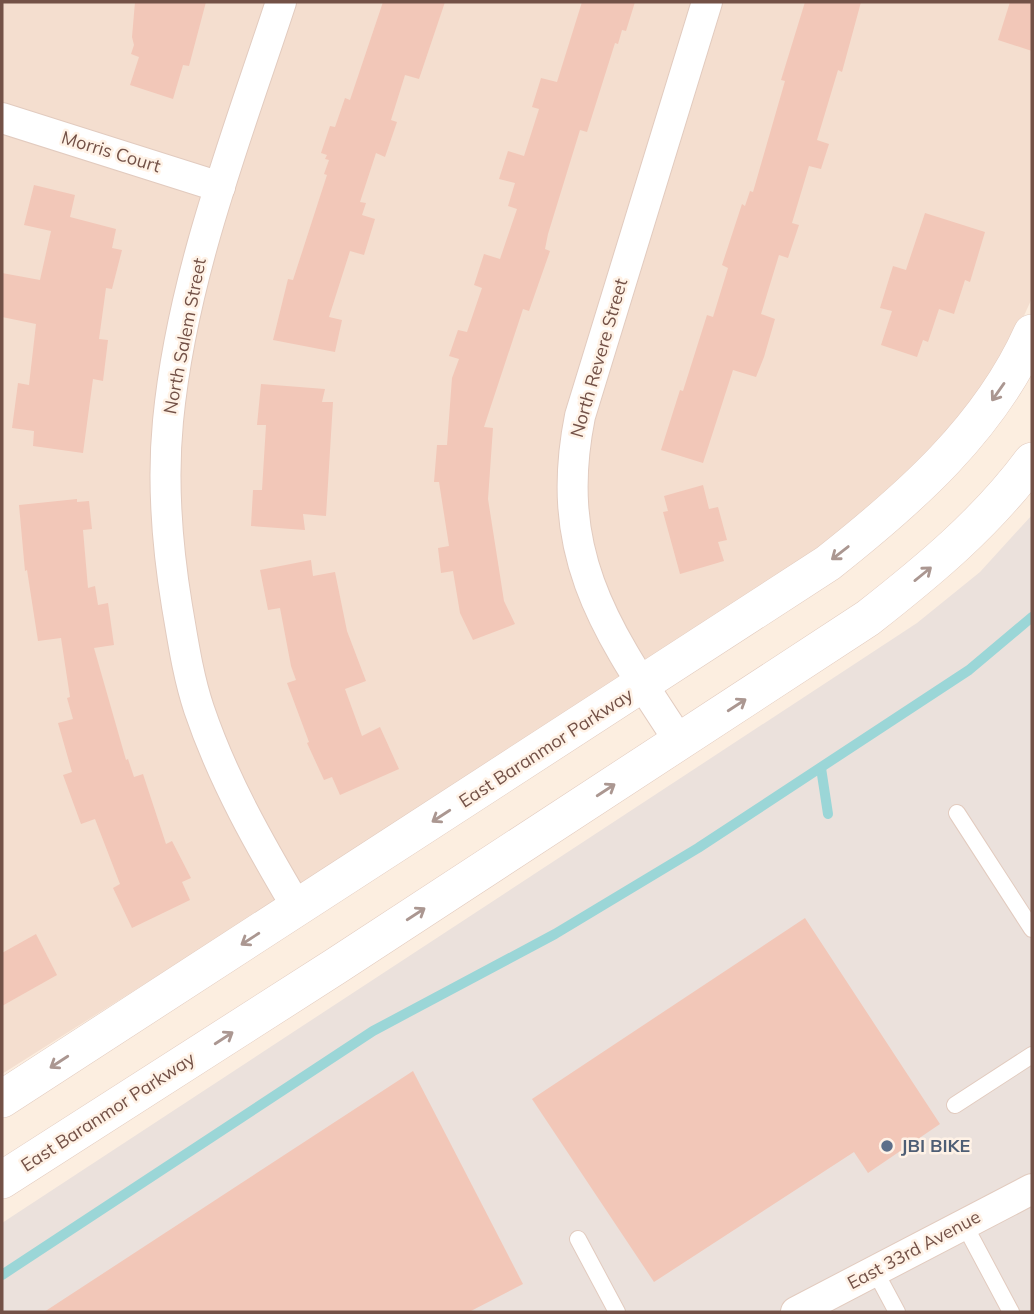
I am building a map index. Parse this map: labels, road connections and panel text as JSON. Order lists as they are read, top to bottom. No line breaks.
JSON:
{"streets":{"street":["Morris Court","North Salem Street","North Revere Street","East Baranmor Parkway","East 33rd Avenue"]},"crossings":[["Morris Court","North Salem Street"],["North Salem Street","East Baranmor Parkway"],["North Revere Street","East Baranmor Parkway"]],"places":["JBI BIKE"]}
